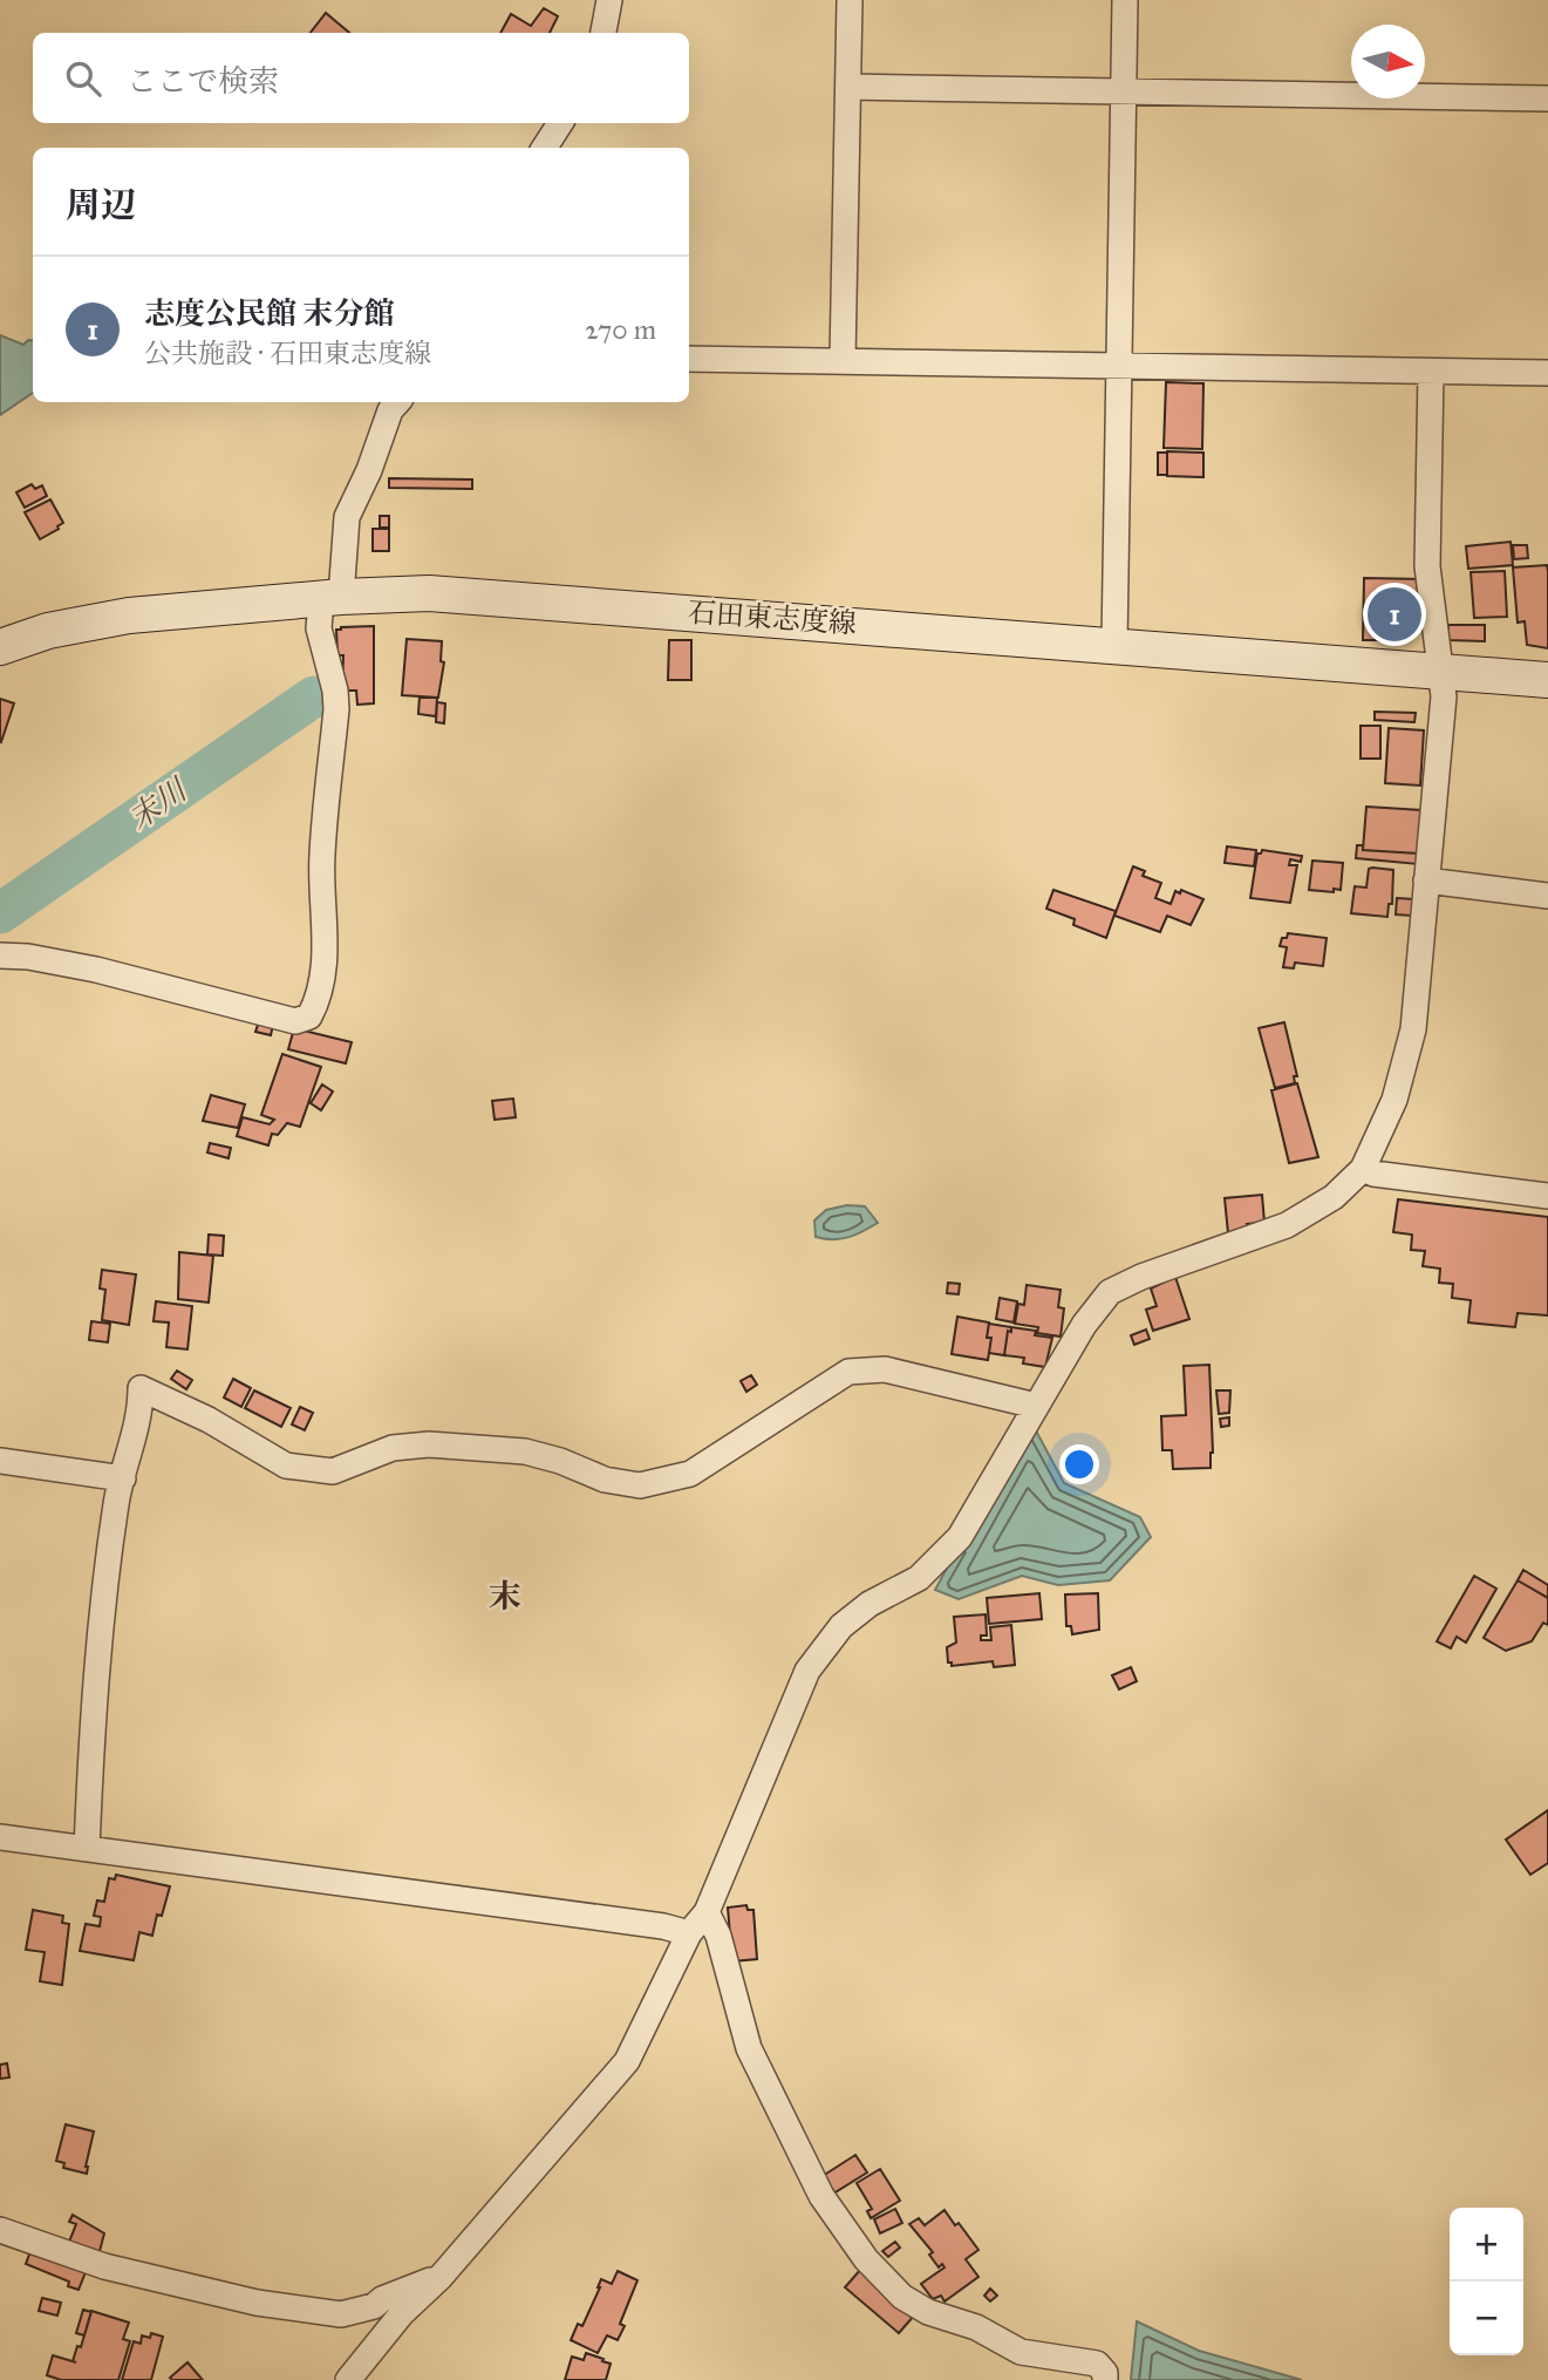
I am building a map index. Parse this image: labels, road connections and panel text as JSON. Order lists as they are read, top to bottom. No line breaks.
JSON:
{"streets":{"main road":["石田東志度線"]},"districts":["末"],"water":["末川"],"north":"right","page":{"search":"ここで検索","heading":"周辺","list":[{"mark":"1","name":"志度公民館 末分館","note":"公共施設 · 石田東志度線","value":"270 m"}],"pins":"1","map_buttons":["+","−"]}}
